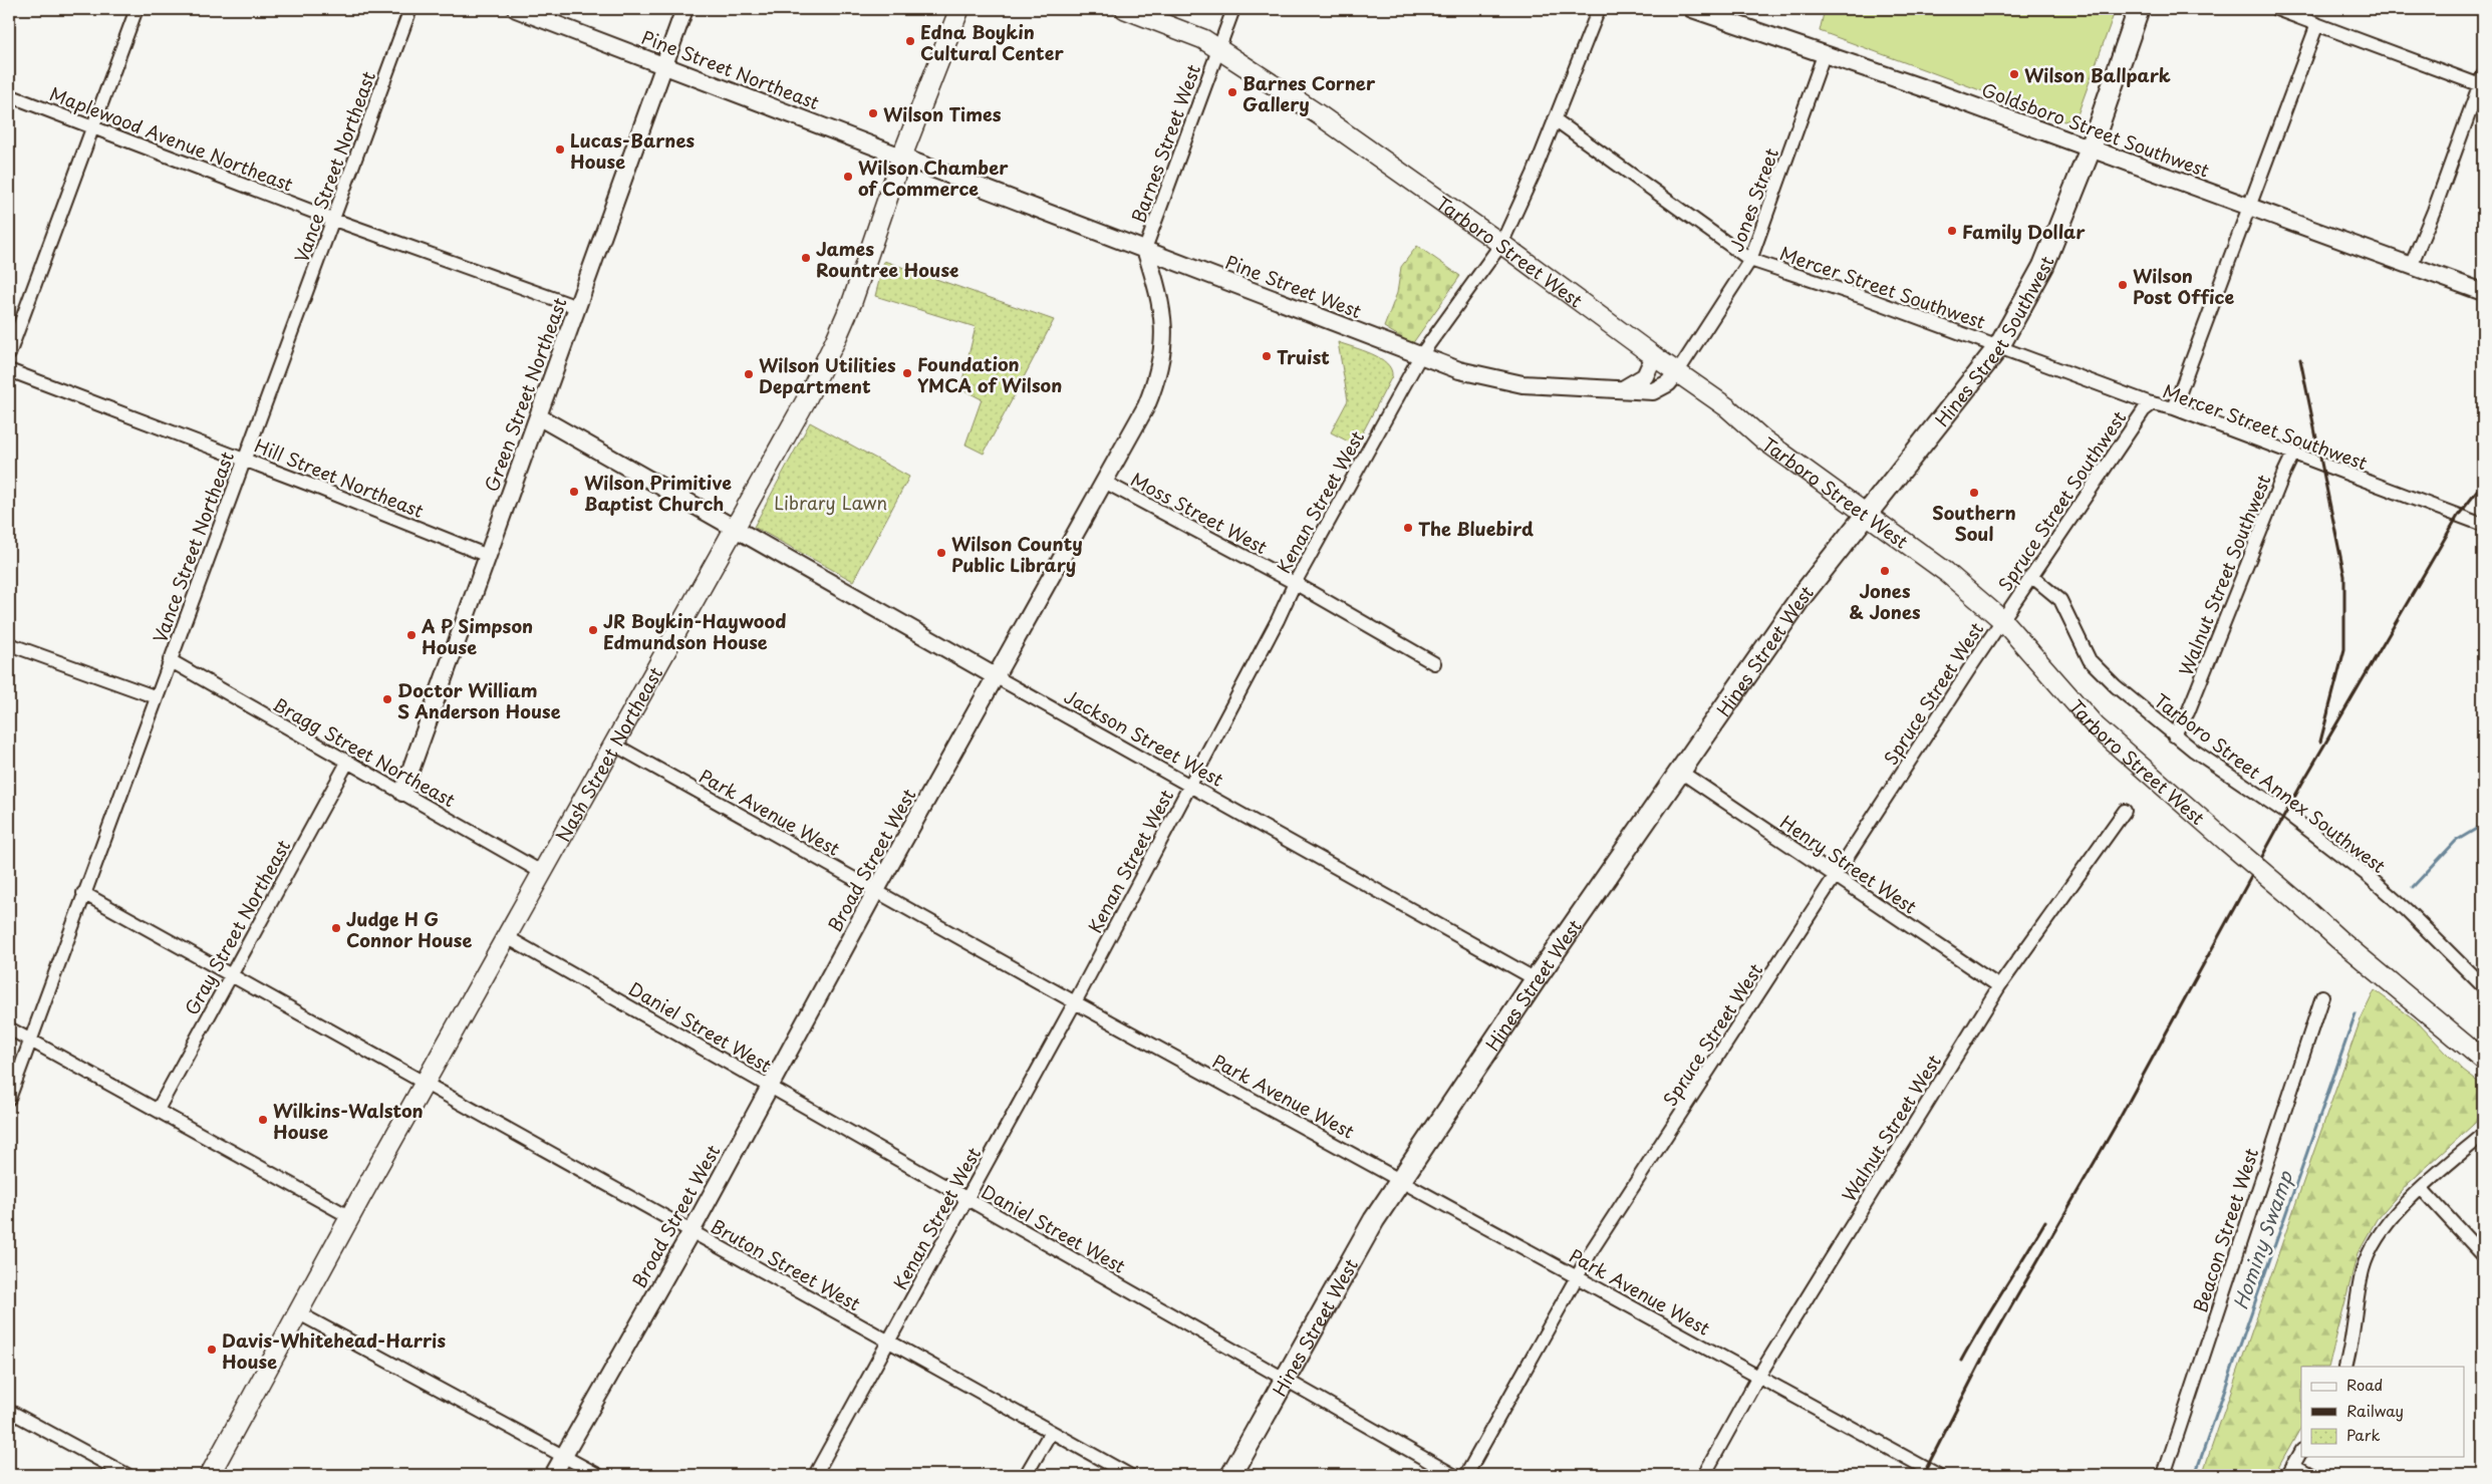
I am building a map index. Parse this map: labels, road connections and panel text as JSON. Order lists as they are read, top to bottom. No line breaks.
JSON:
{"streets":{"main road":["Tarboro Street West","Hines Street Southwest","Hines Street West","Nash Street Northeast"],"street":["Pine Street Northeast","Goldsboro Street Southwest","Maplewood Avenue Northeast","Barnes Street West","Vance Street Northeast","Jones Street","Pine Street West","Mercer Street Southwest","Green Street Northeast","Hill Street Northeast","Spruce Street Southwest","Kenan Street West","Moss Street West","Walnut Street Southwest","Spruce Street West","Jackson Street West","Bragg Street Northeast","Tarboro Street Annex Southwest","Park Avenue West","Broad Street West","Henry Street West","Gray Street Northeast","Daniel Street West","Walnut Street West","Beacon Street West","Bruton Street West"]},"crossings":[["Pine Street Northeast","Pine Street West"],["Pine Street Northeast","Green Street Northeast"],["Pine Street Northeast","Nash Street Northeast"],["Goldsboro Street Southwest","Jones Street"],["Goldsboro Street Southwest","Hines Street Southwest"],["Maplewood Avenue Northeast","Vance Street Northeast"],["Maplewood Avenue Northeast","Green Street Northeast"],["Barnes Street West","Tarboro Street West"],["Barnes Street West","Pine Street West"],["Barnes Street West","Broad Street West"],["Vance Street Northeast","Hill Street Northeast"],["Vance Street Northeast","Bragg Street Northeast"],["Vance Street Northeast","Bruton Street West"],["Jones Street","Tarboro Street West"],["Jones Street","Pine Street West"],["Jones Street","Mercer Street Southwest"],["Tarboro Street West","Pine Street West"],["Tarboro Street West","Hines Street Southwest"],["Tarboro Street West","Spruce Street Southwest"],["Tarboro Street West","Kenan Street West"],["Tarboro Street West","Hines Street West"],["Tarboro Street West","Spruce Street West"],["Pine Street West","Kenan Street West"],["Pine Street West","Nash Street Northeast"],["Pine Street West","Broad Street West"],["Mercer Street Southwest","Hines Street Southwest"],["Mercer Street Southwest","Spruce Street Southwest"],["Mercer Street Southwest","Kenan Street West"],["Mercer Street Southwest","Walnut Street Southwest"],["Hines Street Southwest","Hines Street West"],["Green Street Northeast","Hill Street Northeast"],["Green Street Northeast","Jackson Street West"],["Green Street Northeast","Bragg Street Northeast"],["Spruce Street Southwest","Spruce Street West"],["Spruce Street Southwest","Tarboro Street Annex Southwest"],["Kenan Street West","Moss Street West"],["Kenan Street West","Jackson Street West"],["Kenan Street West","Park Avenue West"],["Kenan Street West","Daniel Street West"],["Kenan Street West","Bruton Street West"],["Moss Street West","Broad Street West"],["Walnut Street Southwest","Tarboro Street Annex Southwest"],["Hines Street West","Jackson Street West"],["Hines Street West","Park Avenue West"],["Hines Street West","Henry Street West"],["Hines Street West","Daniel Street West"],["Spruce Street West","Park Avenue West"],["Spruce Street West","Henry Street West"],["Jackson Street West","Nash Street Northeast"],["Jackson Street West","Broad Street West"],["Bragg Street Northeast","Nash Street Northeast"],["Bragg Street Northeast","Gray Street Northeast"],["Nash Street Northeast","Park Avenue West"],["Nash Street Northeast","Daniel Street West"],["Nash Street Northeast","Bruton Street West"],["Park Avenue West","Broad Street West"],["Park Avenue West","Walnut Street West"],["Broad Street West","Daniel Street West"],["Broad Street West","Bruton Street West"],["Henry Street West","Walnut Street West"],["Gray Street Northeast","Bruton Street West"]],"water":["Hominy Swamp"],"parks":["Library Lawn"],"places":["Edna Boykin Cultural Center","Wilson Ballpark","Barnes Corner Gallery","Wilson Times","Lucas-Barnes House","Wilson Chamber of Commerce","Family Dollar","James Rountree House","Wilson Post Office","Truist","Foundation YMCA of Wilson","Wilson Utilities Department","Wilson Primitive Baptist Church","Southern Soul","The Bluebird","Wilson County Public Library","Jones & Jones","JR Boykin-Haywood Edmundson House","A P Simpson House","Doctor William S Anderson House","Judge H G Connor House","Wilkins-Walston House","Davis-Whitehead-Harris House"],"legend":["Road","Railway","Park"]}
